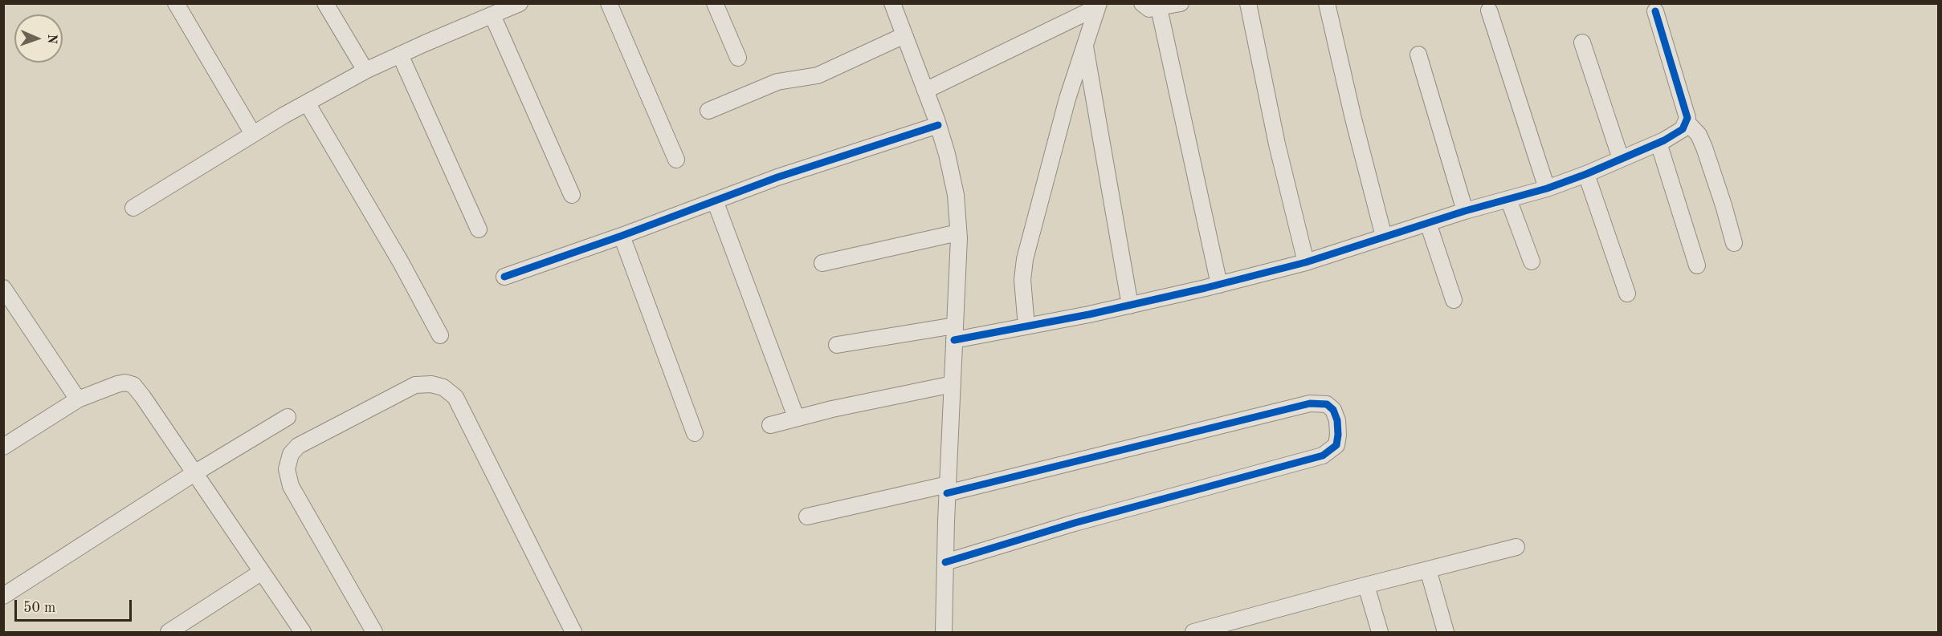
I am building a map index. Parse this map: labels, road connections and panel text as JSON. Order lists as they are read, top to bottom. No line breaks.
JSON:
{"scale_bar":"50 m","north":"right"}
